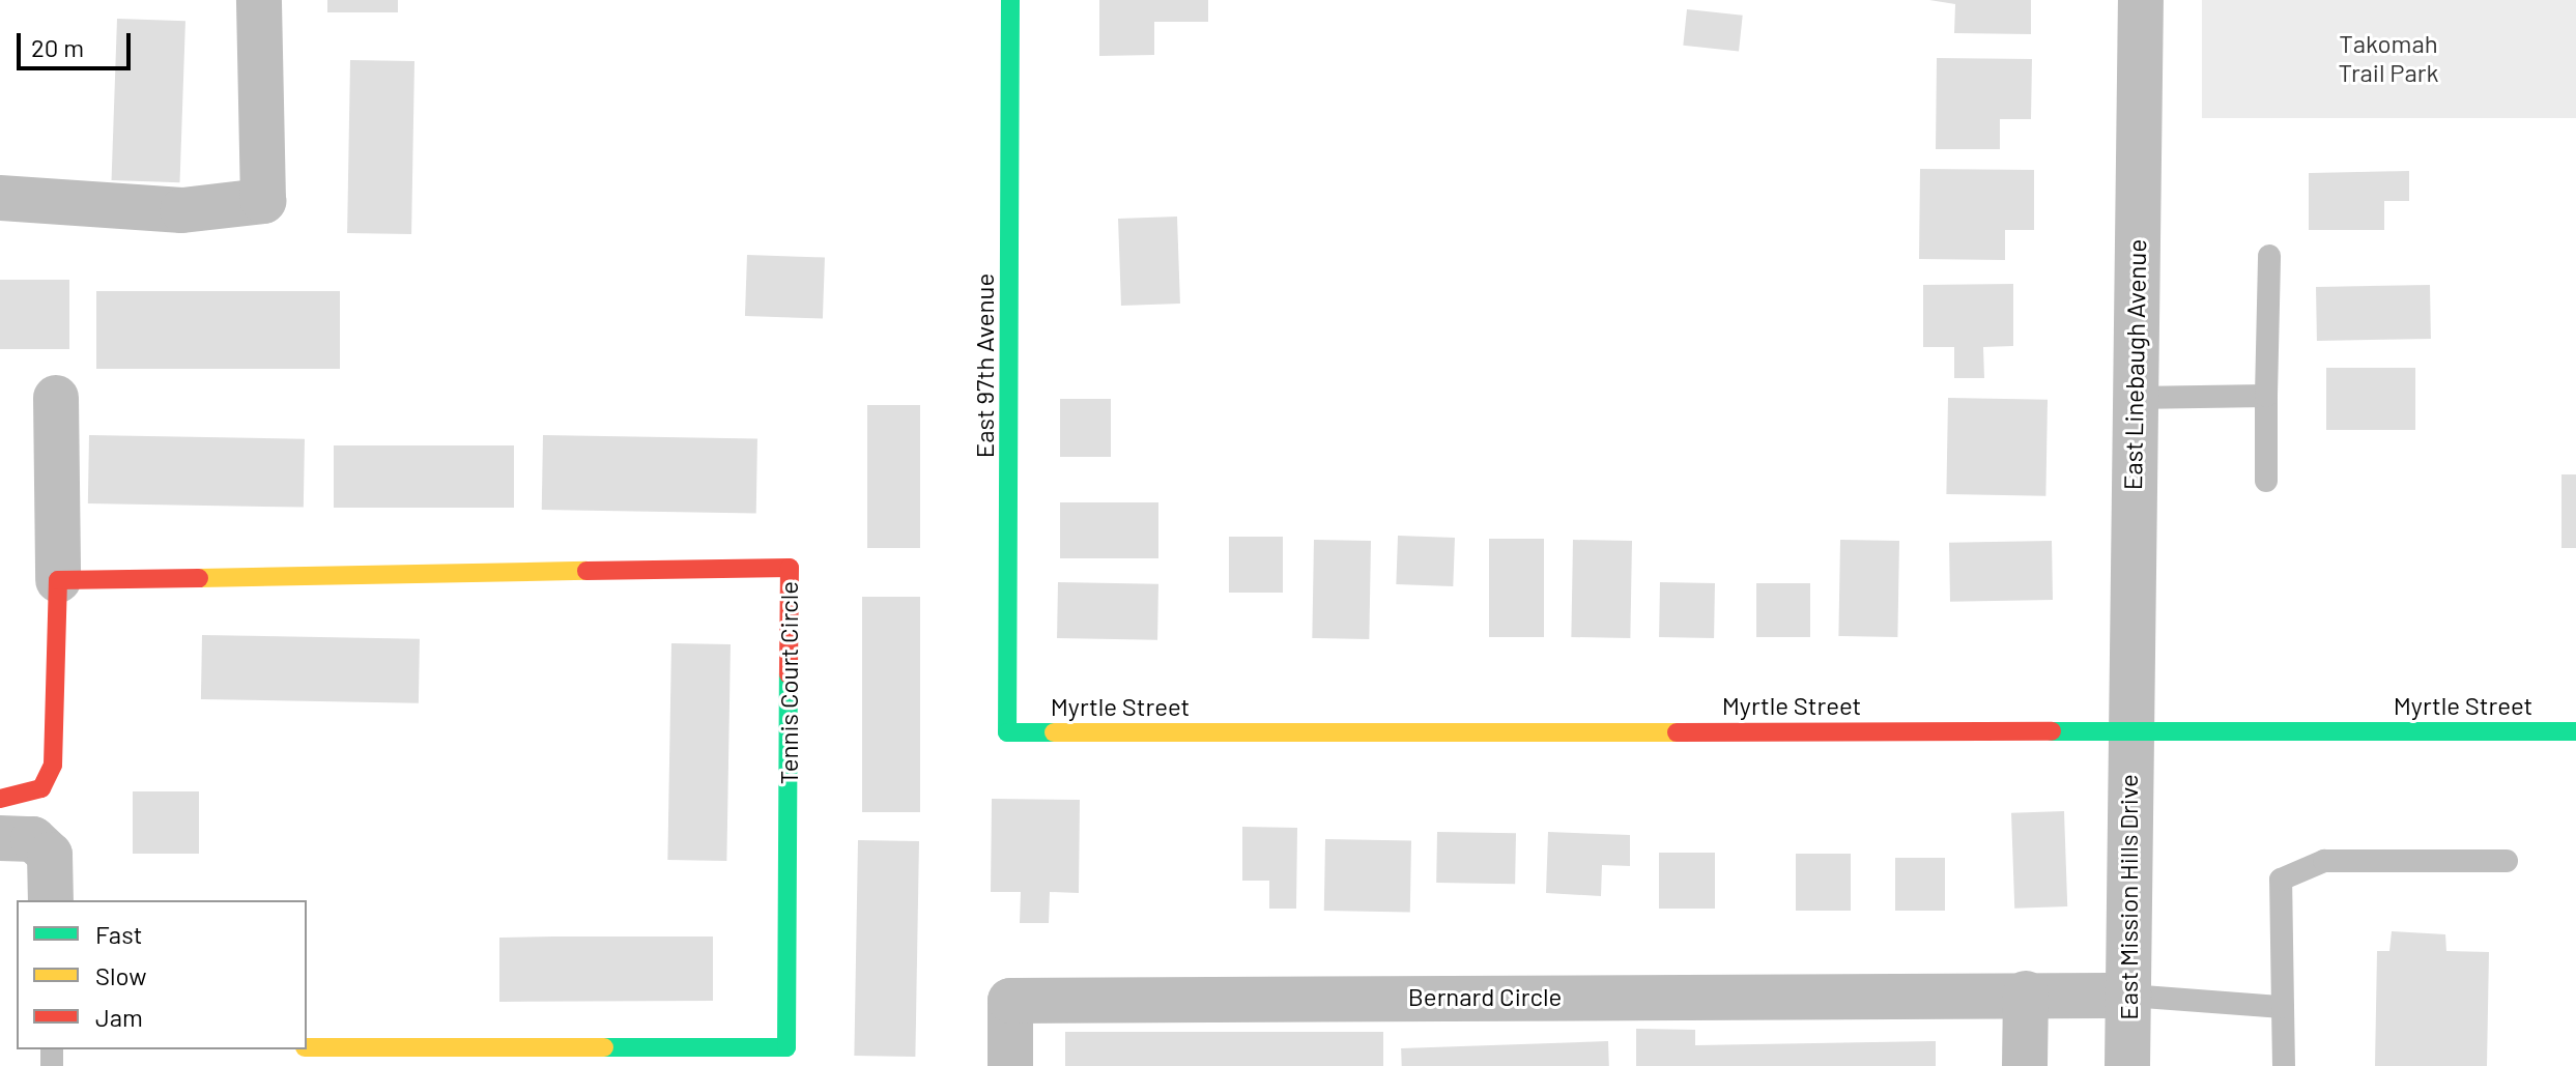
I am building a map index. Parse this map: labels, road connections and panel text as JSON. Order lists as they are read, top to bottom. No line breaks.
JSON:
{"streets":{"street":["East Linebaugh Avenue","East 97th Avenue","Tennis Court Circle","Myrtle Street","East Mission Hills Drive","Bernard Circle"]},"crossings":[["East Linebaugh Avenue","Myrtle Street"],["East Linebaugh Avenue","East Mission Hills Drive"],["East 97th Avenue","Myrtle Street"],["Myrtle Street","East Mission Hills Drive"],["East Mission Hills Drive","Bernard Circle"]],"parks":["Takomah Trail Park"],"legend":["Fast","Slow","Jam"],"scale_bar":"20 m"}
